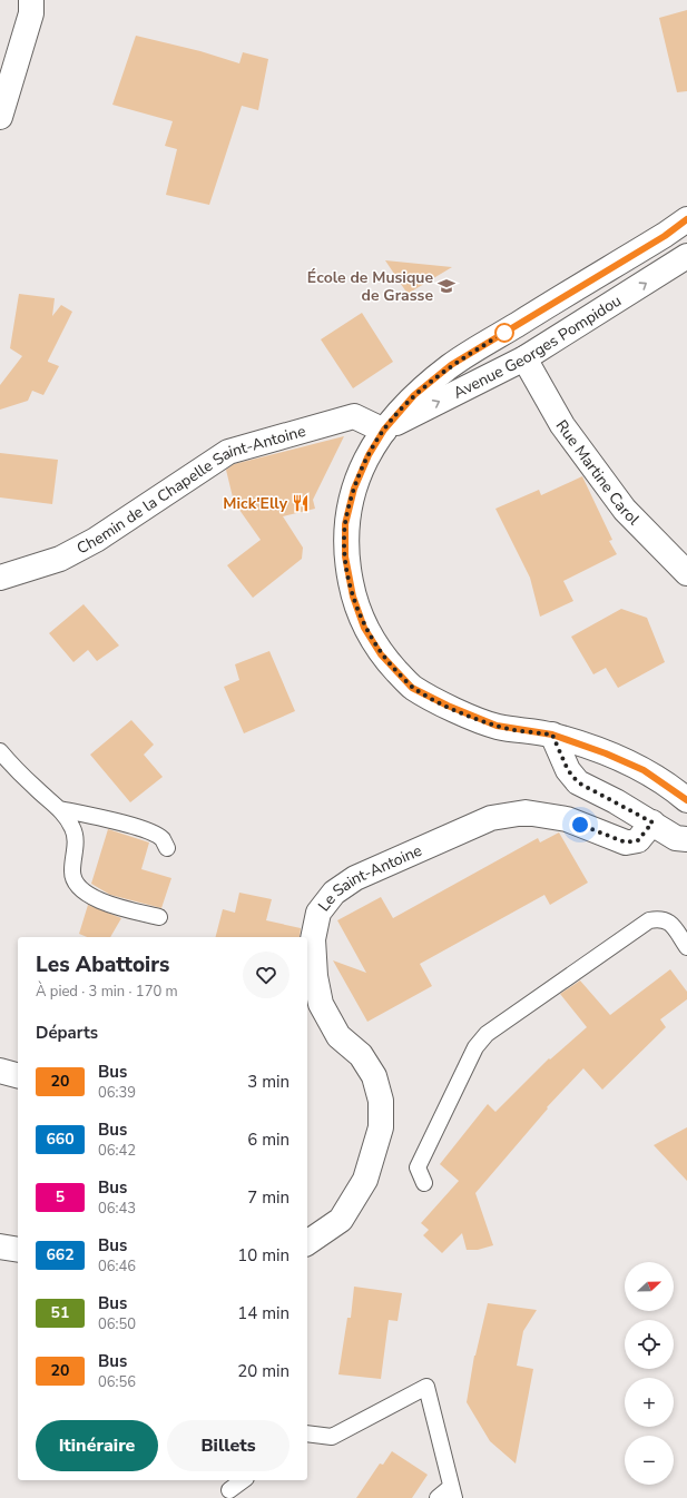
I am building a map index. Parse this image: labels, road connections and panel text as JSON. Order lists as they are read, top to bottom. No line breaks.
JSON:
{"streets":{"street":["Avenue Georges Pompidou","Rue Martine Carol","Chemin de la Chapelle Saint-Antoine","Le Saint-Antoine"]},"crossings":[["Avenue Georges Pompidou","Rue Martine Carol"],["Avenue Georges Pompidou","Chemin de la Chapelle Saint-Antoine"]],"places":{"school or university":["École de Musique de Grasse"],"restaurant":["Mick'Elly"]},"lines":["bus line 20"],"north":"right","page":{"heading":[["Les Abattoirs","À pied · 3 min · 170 m"],"Départs"],"list":[{"mark":"20","name":"Bus","note":"06:39","value":"3 min"},{"mark":"660","name":"Bus","note":"06:42","value":"6 min"},{"mark":"5","name":"Bus","note":"06:43","value":"7 min"},{"mark":"662","name":"Bus","note":"06:46","value":"10 min"},{"mark":"51","name":"Bus","note":"06:50","value":"14 min"},{"mark":"20","name":"Bus","note":"06:56","value":"20 min"}],"map_buttons":["+","−"],"buttons":["Itinéraire","Billets"]}}
